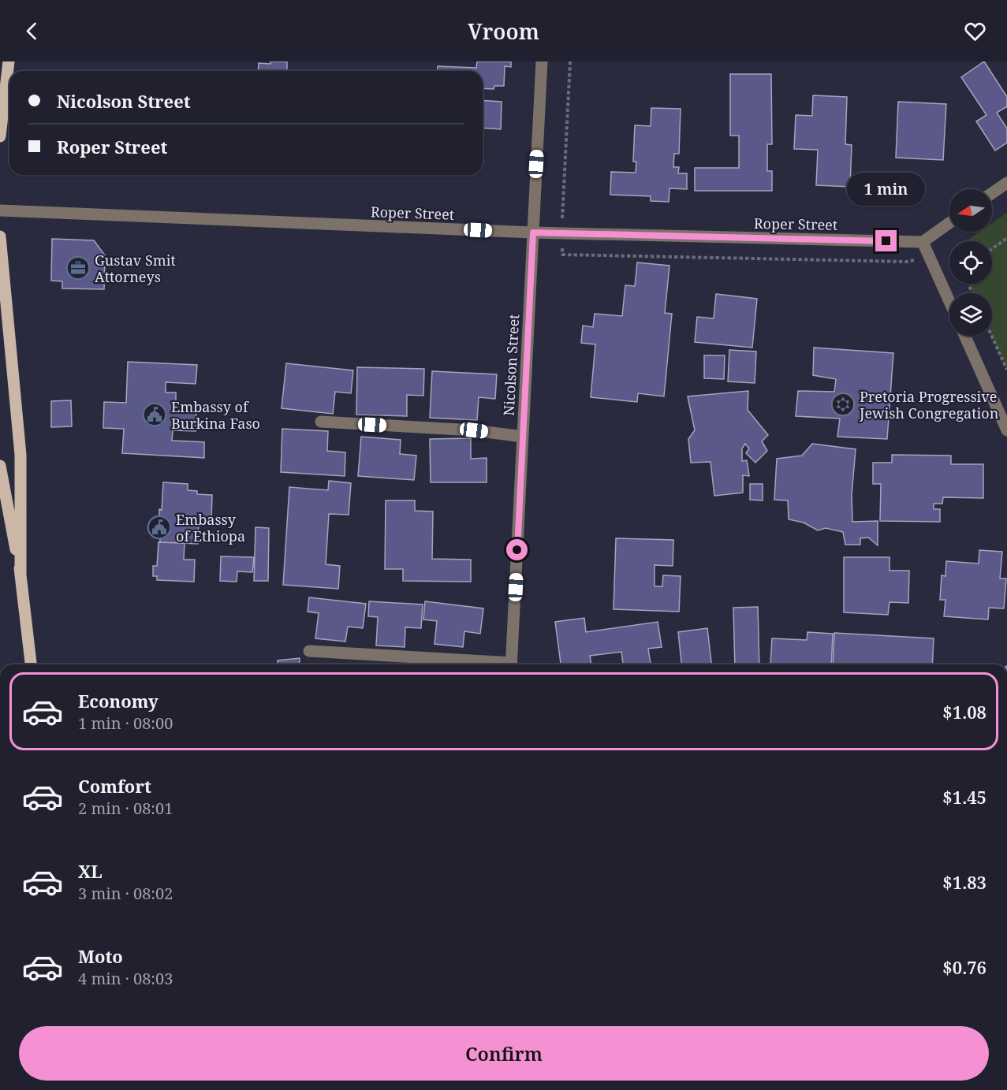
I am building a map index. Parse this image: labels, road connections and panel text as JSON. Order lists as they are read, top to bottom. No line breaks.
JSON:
{"streets":{"street":["Roper Street","Nicolson Street"]},"crossings":[["Roper Street","Nicolson Street"]],"places":{"office":["Gustav Smit Attorneys"],"synagogue":["Pretoria Progressive Jewish Congregation"],"public building":["Embassy of Burkina Faso","Embassy of Ethiopa"]},"north":"left","page":{"header":"Vroom","banner":["Nicolson Street","Roper Street"],"bubble":"1 min","list":[{"name":"Economy","note":"1 min · 08:00","value":"$1.08"},{"name":"Comfort","note":"2 min · 08:01","value":"$1.45"},{"name":"XL","note":"3 min · 08:02","value":"$1.83"},{"name":"Moto","note":"4 min · 08:03","value":"$0.76"}],"buttons":"Confirm"}}
